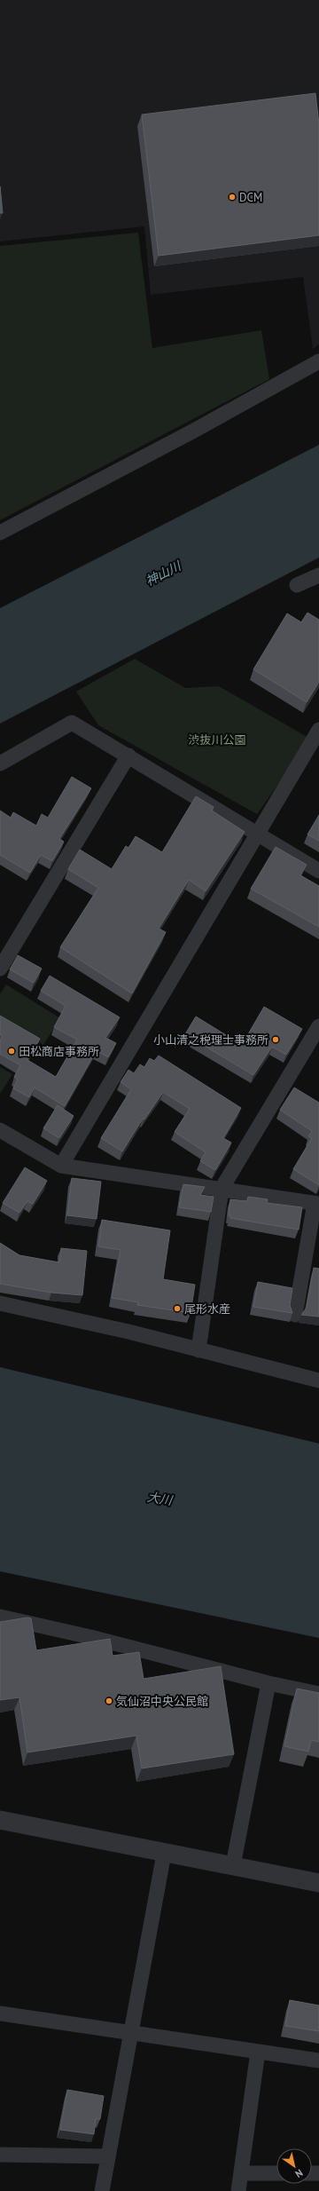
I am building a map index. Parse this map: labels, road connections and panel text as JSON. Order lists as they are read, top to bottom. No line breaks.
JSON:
{"water":["神山川","大川"],"parks":["渋抜川公園"],"places":["DCM","小山清之税理士事務所","田松商店事務所","尾形水産","気仙沼中央公民館"],"north":"bottom right"}
